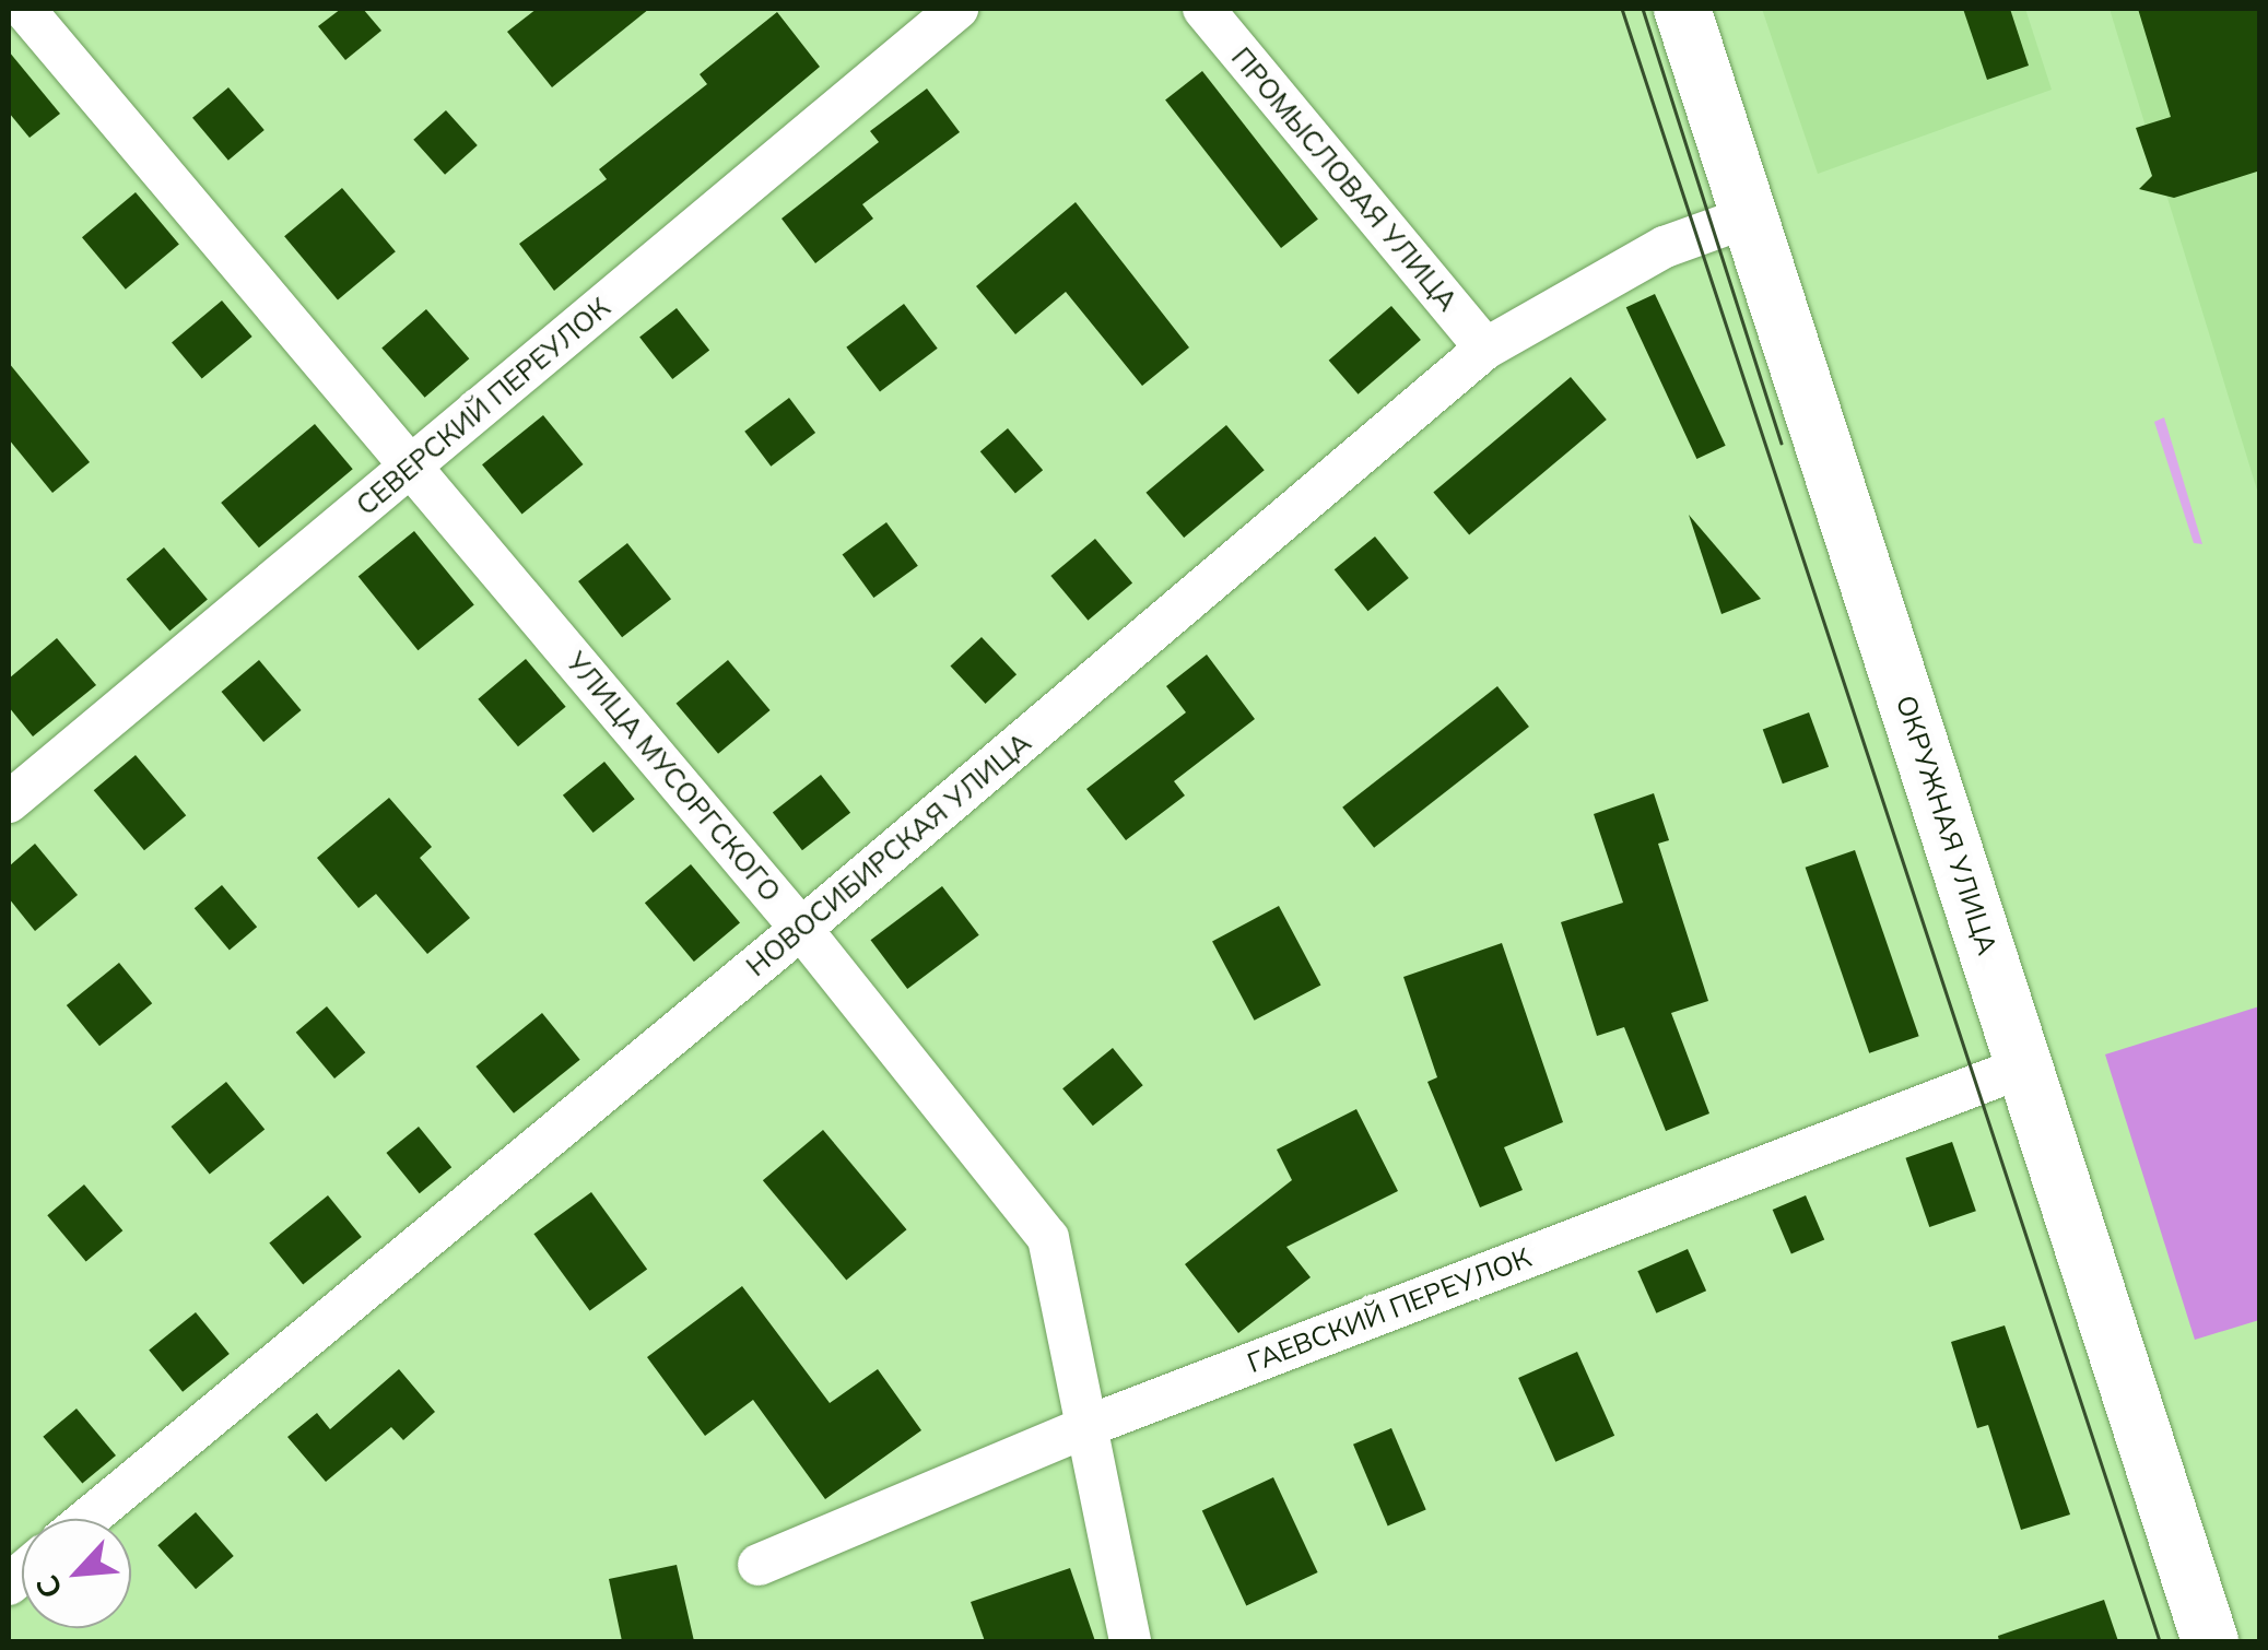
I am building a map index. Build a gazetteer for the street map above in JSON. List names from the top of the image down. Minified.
{"streets":{"main road":["ОКРУЖНАЯ УЛИЦА"],"street":["ПРОМЫСЛОВАЯ УЛИЦА","СЕВЕРСКИЙ ПЕРЕУЛОК","УЛИЦА МУСОРГСКОГО","НОВОСИБИРСКАЯ УЛИЦА","ГАЕВСКИЙ ПЕРЕУЛОК"]},"crossings":[["ПРОМЫСЛОВАЯ УЛИЦА","НОВОСИБИРСКАЯ УЛИЦА"],["СЕВЕРСКИЙ ПЕРЕУЛОК","УЛИЦА МУСОРГСКОГО"],["УЛИЦА МУСОРГСКОГО","НОВОСИБИРСКАЯ УЛИЦА"],["УЛИЦА МУСОРГСКОГО","ГАЕВСКИЙ ПЕРЕУЛОК"],["ОКРУЖНАЯ УЛИЦА","НОВОСИБИРСКАЯ УЛИЦА"],["ОКРУЖНАЯ УЛИЦА","ГАЕВСКИЙ ПЕРЕУЛОК"]],"north":"bottom left"}
